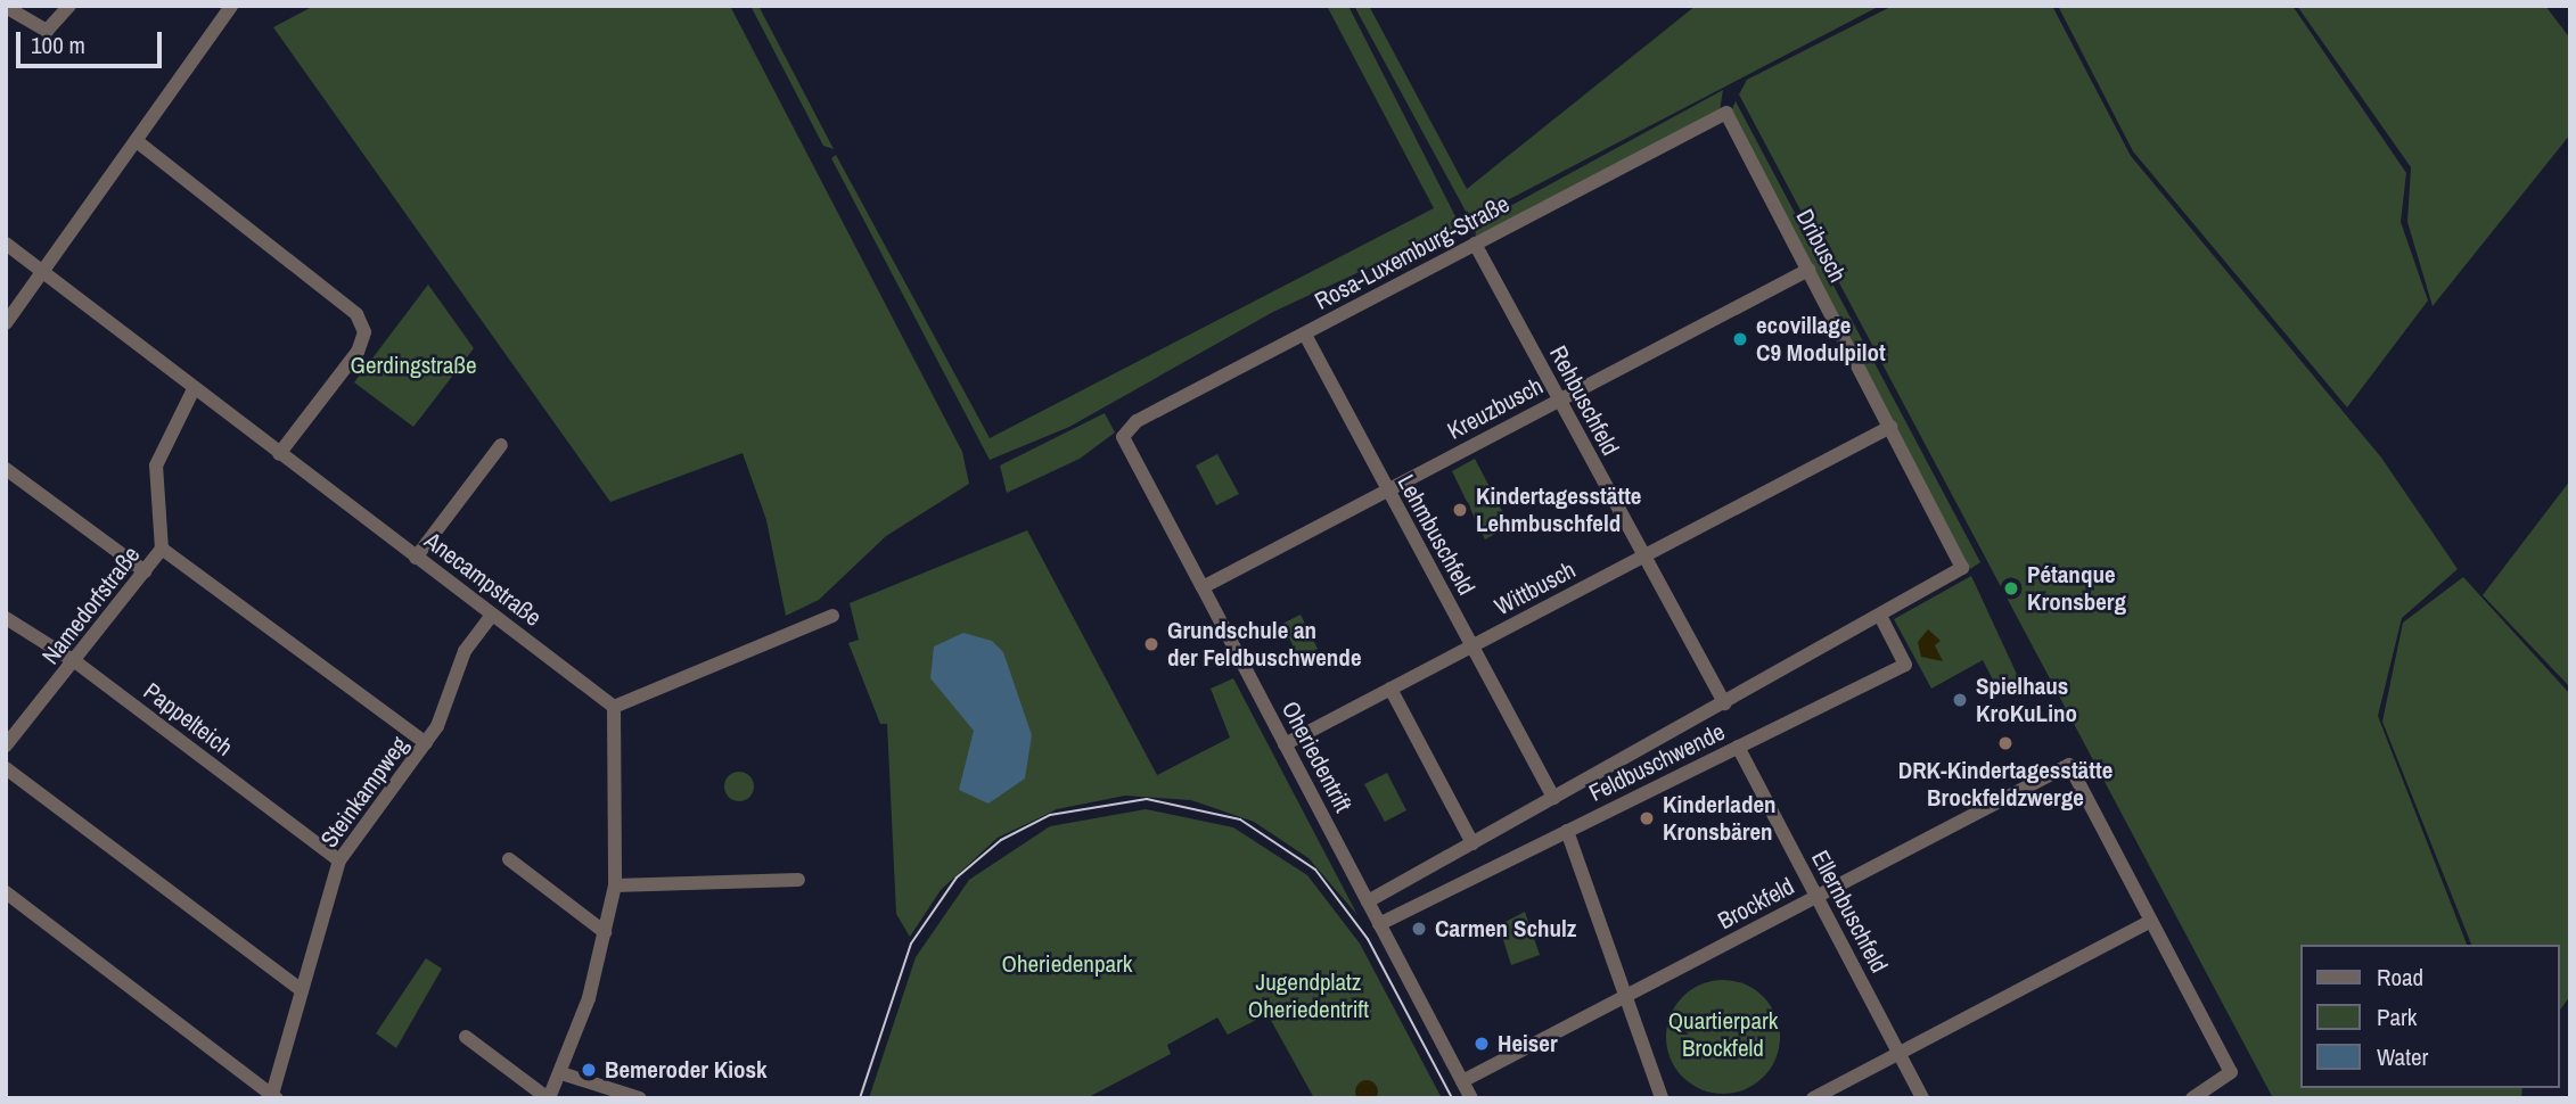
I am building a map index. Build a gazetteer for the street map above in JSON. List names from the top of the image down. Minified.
{"streets":{"street":["Dribusch","Rosa-Luxemburg-Straße","Rehbuschfeld","Kreuzbusch","Lehmbuschfeld","Anecampstraße","Wittbusch","Namedorfstraße","Pappelteich","Oheriedentrift","Feldbuschwende","Steinkampweg","Brockfeld","Ellernbuschfeld"]},"crossings":[["Dribusch","Rosa-Luxemburg-Straße"],["Dribusch","Kreuzbusch"],["Dribusch","Wittbusch"],["Dribusch","Feldbuschwende"],["Rosa-Luxemburg-Straße","Rehbuschfeld"],["Rosa-Luxemburg-Straße","Lehmbuschfeld"],["Rosa-Luxemburg-Straße","Oheriedentrift"],["Rehbuschfeld","Kreuzbusch"],["Rehbuschfeld","Wittbusch"],["Rehbuschfeld","Feldbuschwende"],["Kreuzbusch","Lehmbuschfeld"],["Kreuzbusch","Oheriedentrift"],["Lehmbuschfeld","Wittbusch"],["Lehmbuschfeld","Feldbuschwende"],["Anecampstraße","Namedorfstraße"],["Anecampstraße","Steinkampweg"],["Wittbusch","Oheriedentrift"],["Namedorfstraße","Pappelteich"],["Pappelteich","Steinkampweg"],["Oheriedentrift","Feldbuschwende"],["Oheriedentrift","Brockfeld"],["Feldbuschwende","Ellernbuschfeld"],["Brockfeld","Ellernbuschfeld"]],"parks":["Gerdingstraße","Oheriedenpark","Jugendplatz Oheriedentrift","Quartierpark Brockfeld"],"places":["ecovillage C9 Modulpilot","Kindertagesstätte Lehmbuschfeld","Pétanque Kronsberg","Grundschule an der Feldbuschwende","Spielhaus KroKuLino","DRK-Kindertagesstätte Brockfeldzwerge","Kinderladen Kronsbären","Carmen Schulz","Heiser","Bemeroder Kiosk"],"legend":["Road","Park","Water"],"scale_bar":"100 m"}
